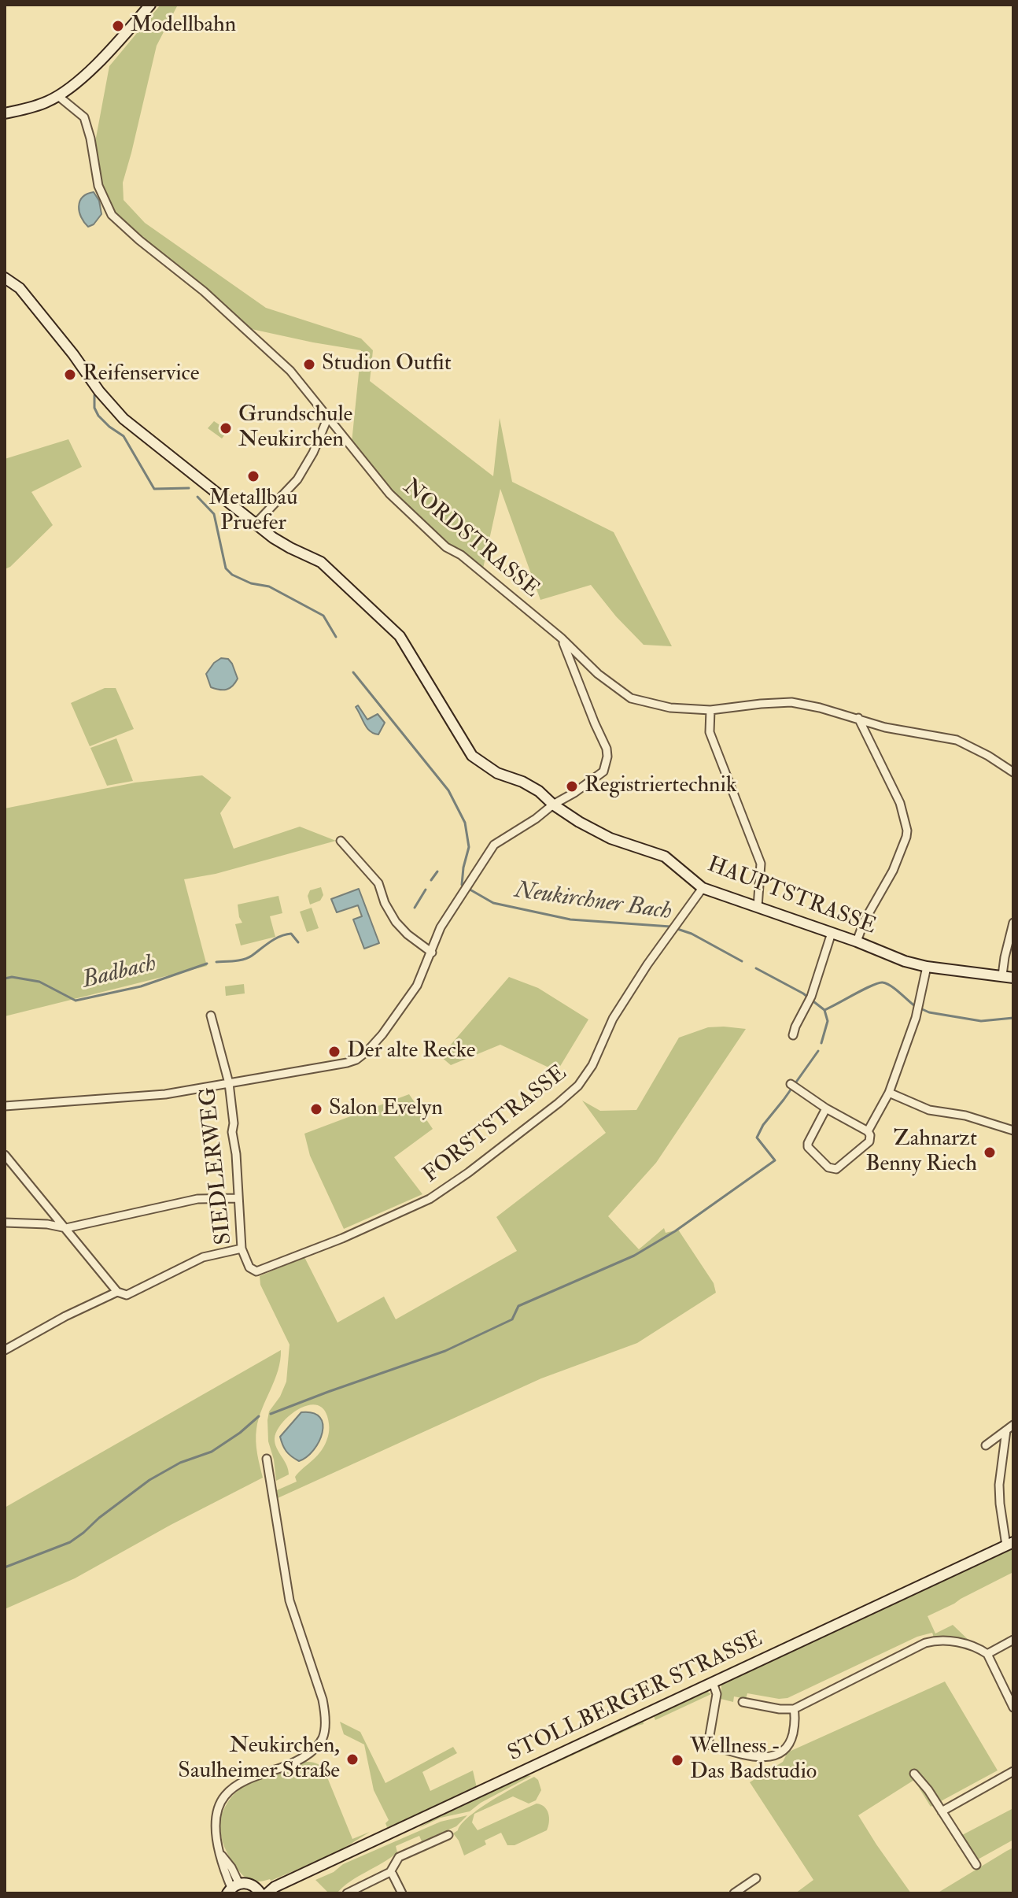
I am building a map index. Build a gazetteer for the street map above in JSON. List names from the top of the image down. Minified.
{"streets":{"street":["NORDSTRASSE","HAUPTSTRASSE","FORSTSTRASSE","SIEDLERWEG","STOLLBERGER STRASSE"]},"crossings":[["HAUPTSTRASSE","FORSTSTRASSE"],["FORSTSTRASSE","SIEDLERWEG"]],"water":["Neukirchner Bach","Badbach"],"places":["Modellbahn","Studion Outfit","Reifenservice","Grundschule Neukirchen","Metallbau Pruefer","Registriertechnik","Der alte Recke","Salon Evelyn","Zahnarzt Benny Riech","Neukirchen, Saulheimer Straße","Wellness - Das Badstudio"]}
